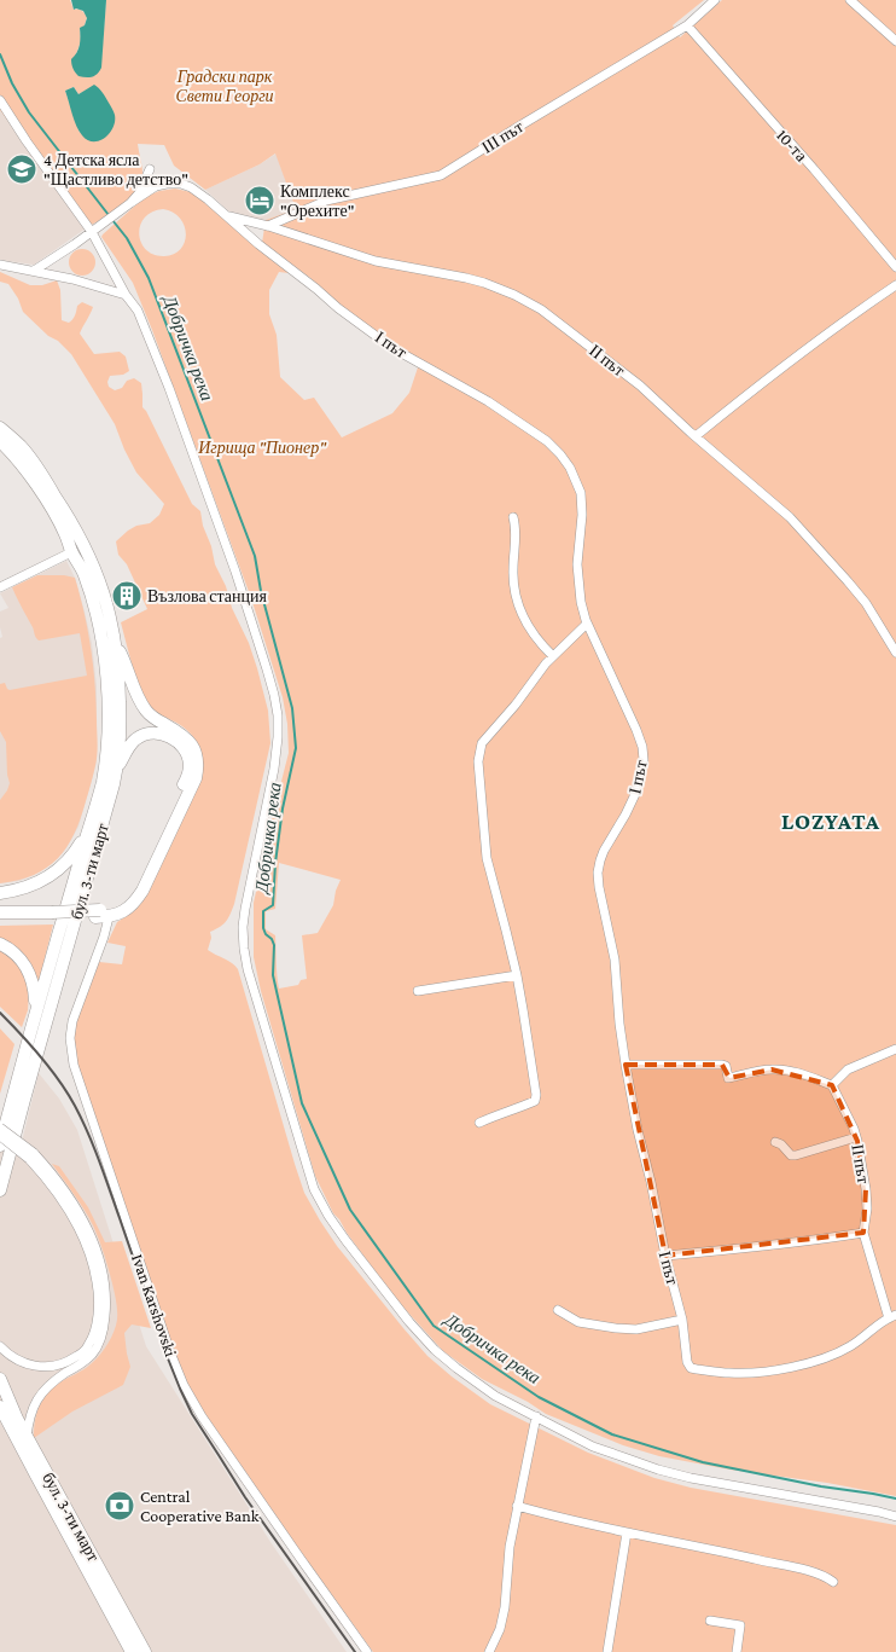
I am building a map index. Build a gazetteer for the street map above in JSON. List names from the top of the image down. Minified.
{"streets":{"main road":["бул. 3-ти март"],"street":["ІІІ път","10-та","І път","ІІ път","Ivan Karshovski"]},"crossings":[["ІІІ път","10-та"],["ІІІ път","ІІ път"],["І път","ІІ път"]],"districts":["LOZYATA"],"water":["Добричка река"],"parks":["Градски парк Свети Георги","Игрища \"Пионер\""],"places":{"school or university":["4 Детска ясла \"Щастливо детство\""],"hotel":["Комплекс \"Орехите\""],"building":["Възлова станция"],"bank":["Central Cooperative Bank"]}}
